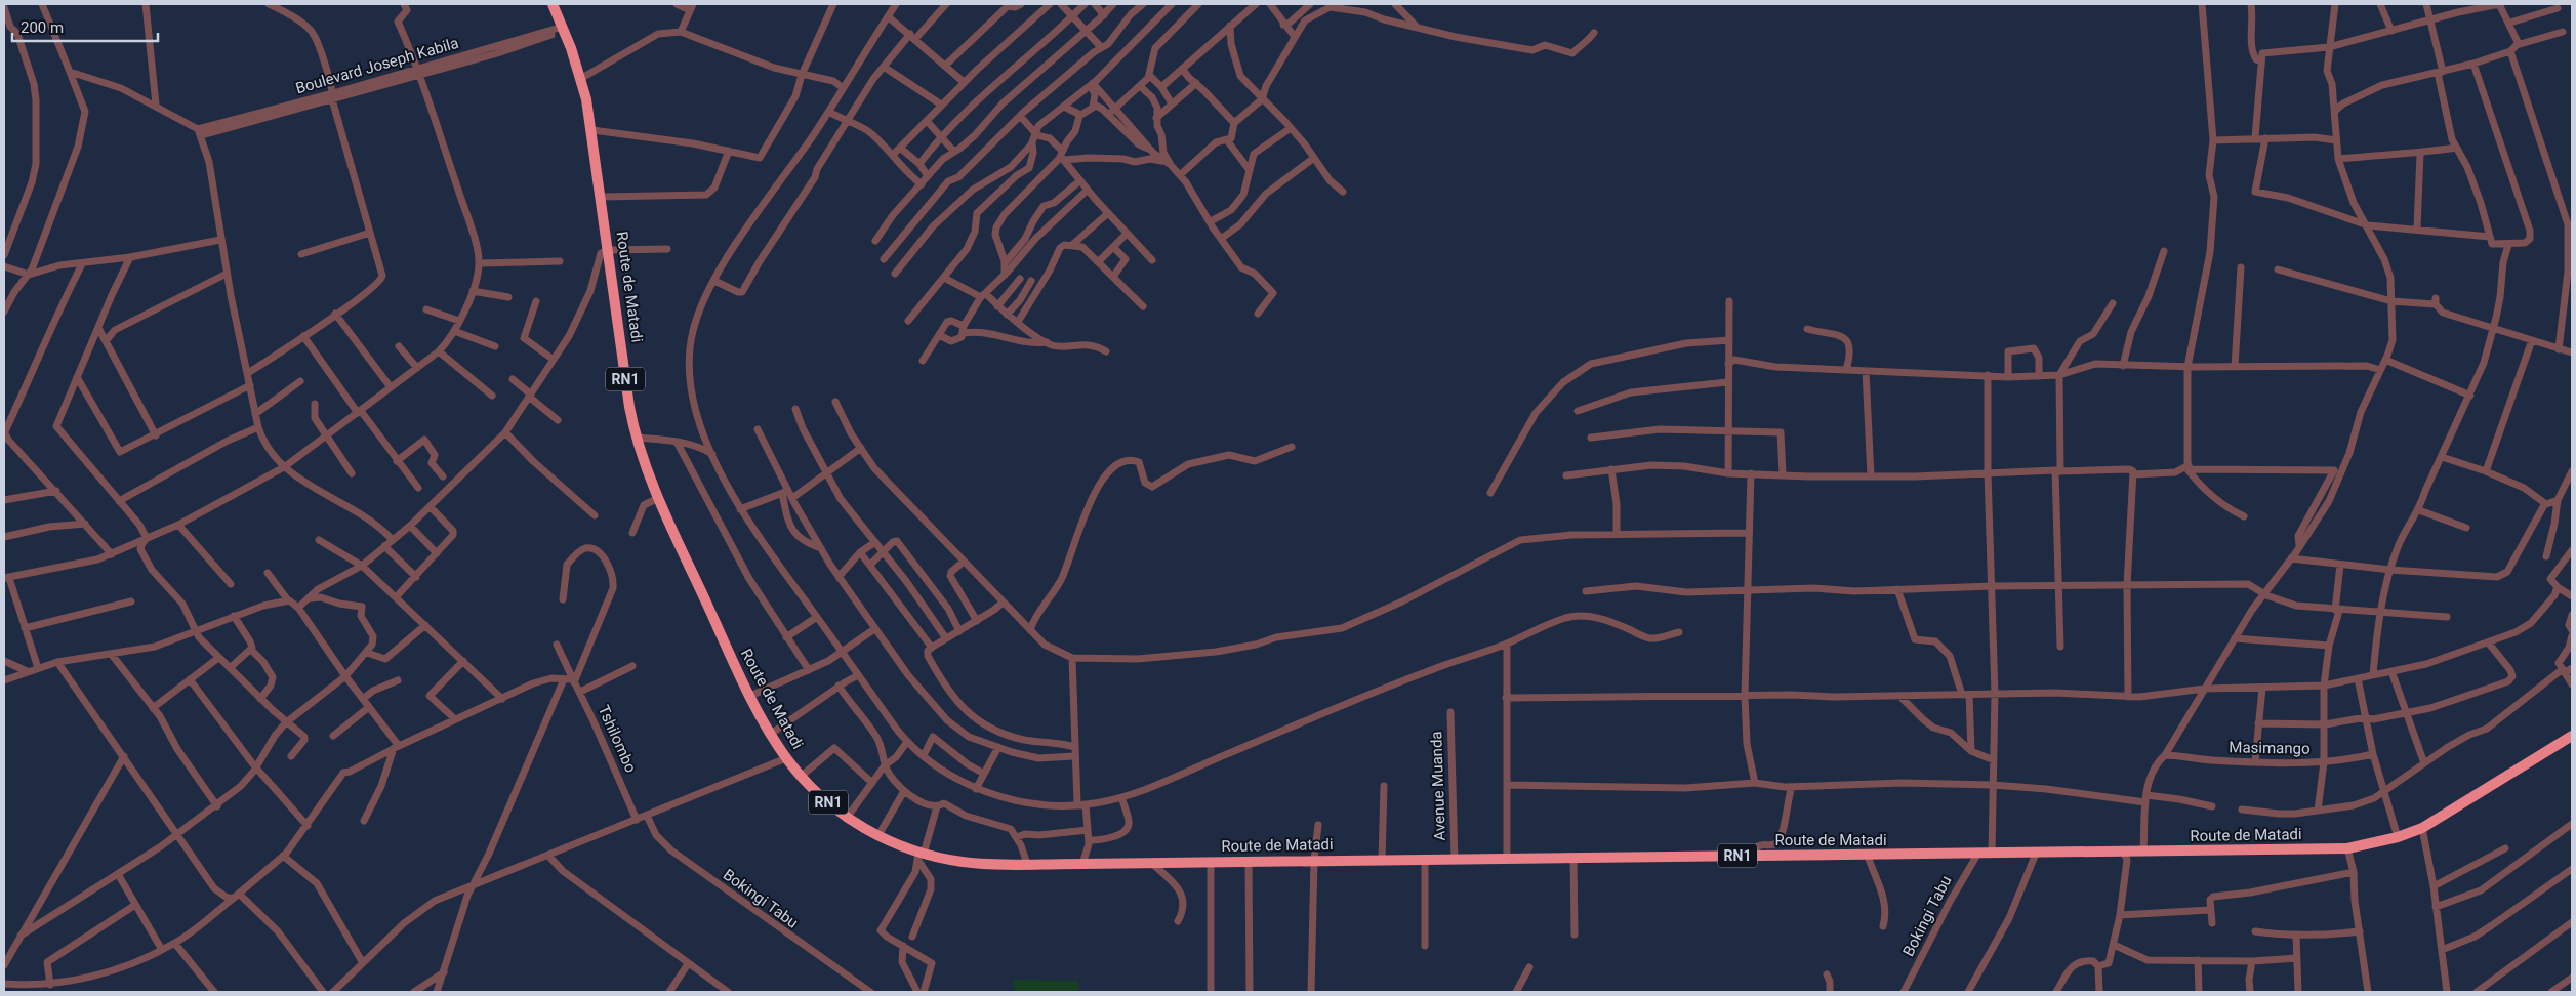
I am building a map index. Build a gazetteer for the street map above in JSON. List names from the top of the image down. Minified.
{"streets":{"highway":["Route de Matadi","RN1"],"street":["Boulevard Joseph Kabila","Tshilombo","Masimango","Avenue Muanda","Bokingi Tabu"]},"crossings":[["Boulevard Joseph Kabila","Route de Matadi"],["Route de Matadi","Avenue Muanda"],["Route de Matadi","Bokingi Tabu"]],"scale_bar":"200 m"}
